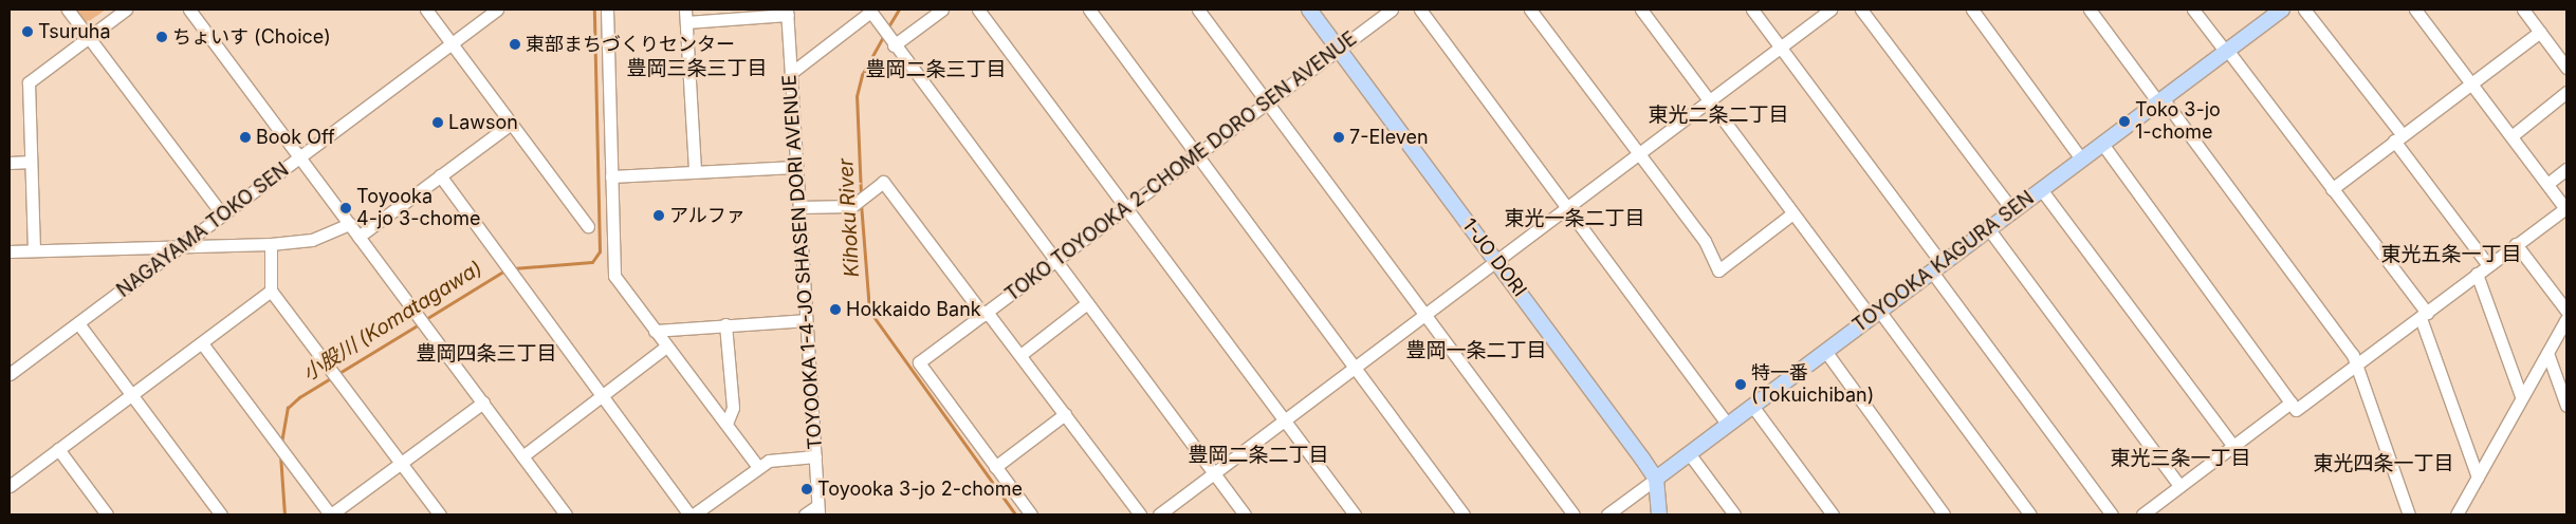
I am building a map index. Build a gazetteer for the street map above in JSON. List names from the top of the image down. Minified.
{"streets":{"main road":["1-JO DORI","TOYOOKA KAGURA SEN"],"street":["TOKO TOYOOKA 2-CHOME DORO SEN AVENUE","NAGAYAMA TOKO SEN","TOYOOKA 1-4-JO SHASEN DORI AVENUE"]},"crossings":[["TOKO TOYOOKA 2-CHOME DORO SEN AVENUE","1-JO DORI"],["1-JO DORI","TOYOOKA KAGURA SEN"]],"districts":["豊岡三条三丁目","豊岡二条三丁目","東光二条二丁目","東光一条二丁目","東光五条一丁目","豊岡一条二丁目","豊岡四条三丁目","豊岡二条二丁目","東光三条一丁目","東光四条一丁目"],"water":["Kihoku River","小股川 (Komatagawa)"],"places":["Tsuruha","ちょいす (Choice)","東部まちづくりセンター","Toko 3-jo 1-chome","Lawson","Book Off","7-Eleven","Toyooka 4-jo 3-chome","アルファ","Hokkaido Bank","特一番 (Tokuichiban)","Toyooka 3-jo 2-chome"]}
